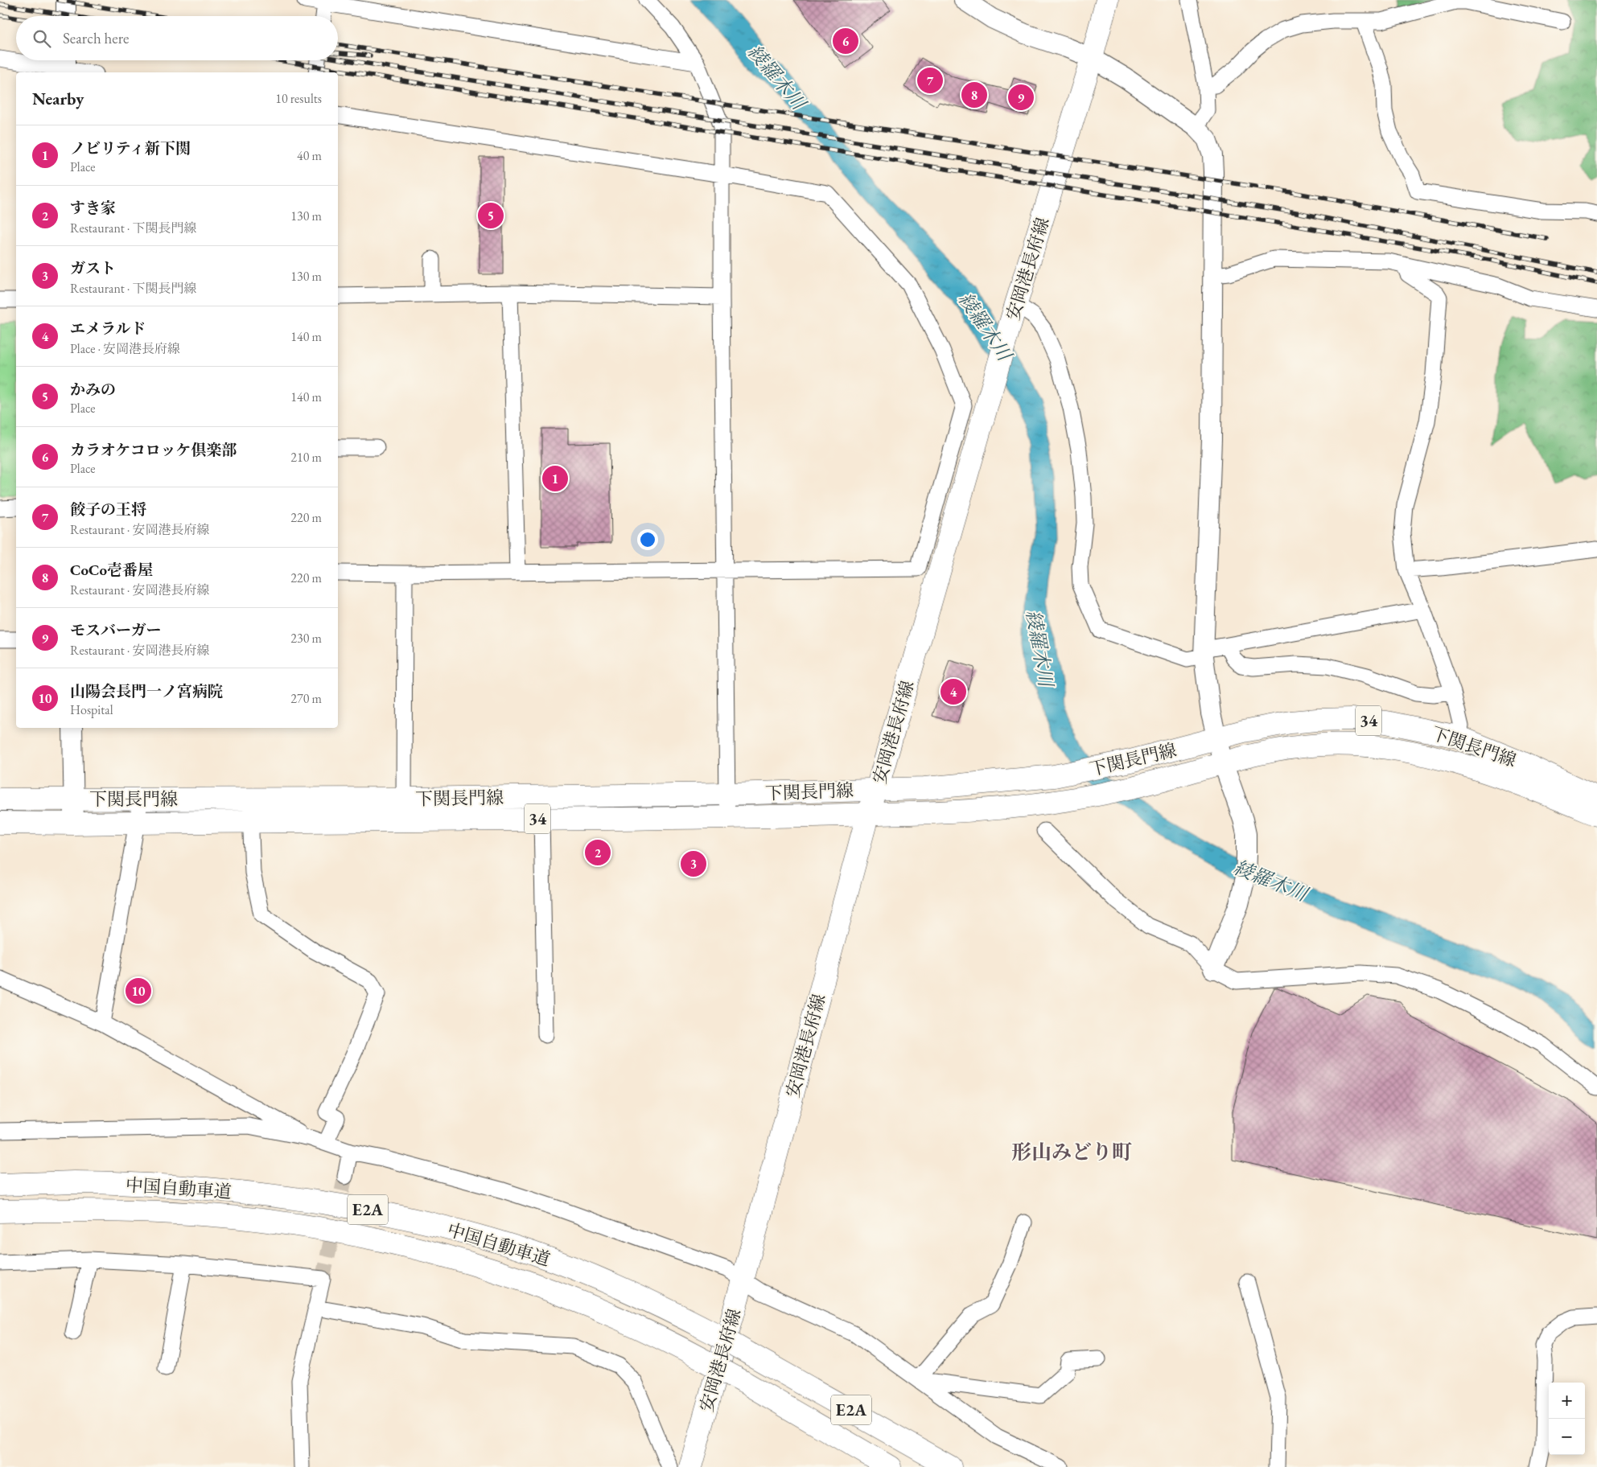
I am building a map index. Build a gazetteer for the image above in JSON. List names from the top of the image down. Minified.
{"streets":{"main road":["安岡港長府線","34","下関長門線","中国自動車道","E2A"]},"crossings":[["安岡港長府線","下関長門線"]],"districts":["形山みどり町"],"water":["綾羅木川"],"page":{"search":"Search here","pins":["6","7","8","9","5","1","4","2","3","10"],"heading":["Nearby","10 results"],"list":[{"mark":"1","name":"ノビリティ新下関","note":"Place","value":"40 m"},{"mark":"2","name":"すき家","note":"Restaurant · 下関長門線","value":"130 m"},{"mark":"3","name":"ガスト","note":"Restaurant · 下関長門線","value":"130 m"},{"mark":"4","name":"エメラルド","note":"Place · 安岡港長府線","value":"140 m"},{"mark":"5","name":"かみの","note":"Place","value":"140 m"},{"mark":"6","name":"カラオケコロッケ倶楽部","note":"Place","value":"210 m"},{"mark":"7","name":"餃子の王将","note":"Restaurant · 安岡港長府線","value":"220 m"},{"mark":"8","name":"CoCo壱番屋","note":"Restaurant · 安岡港長府線","value":"220 m"},{"mark":"9","name":"モスバーガー","note":"Restaurant · 安岡港長府線","value":"230 m"},{"mark":"10","name":"山陽会長門一ノ宮病院","note":"Hospital","value":"270 m"}],"map_buttons":["+","−"]}}
